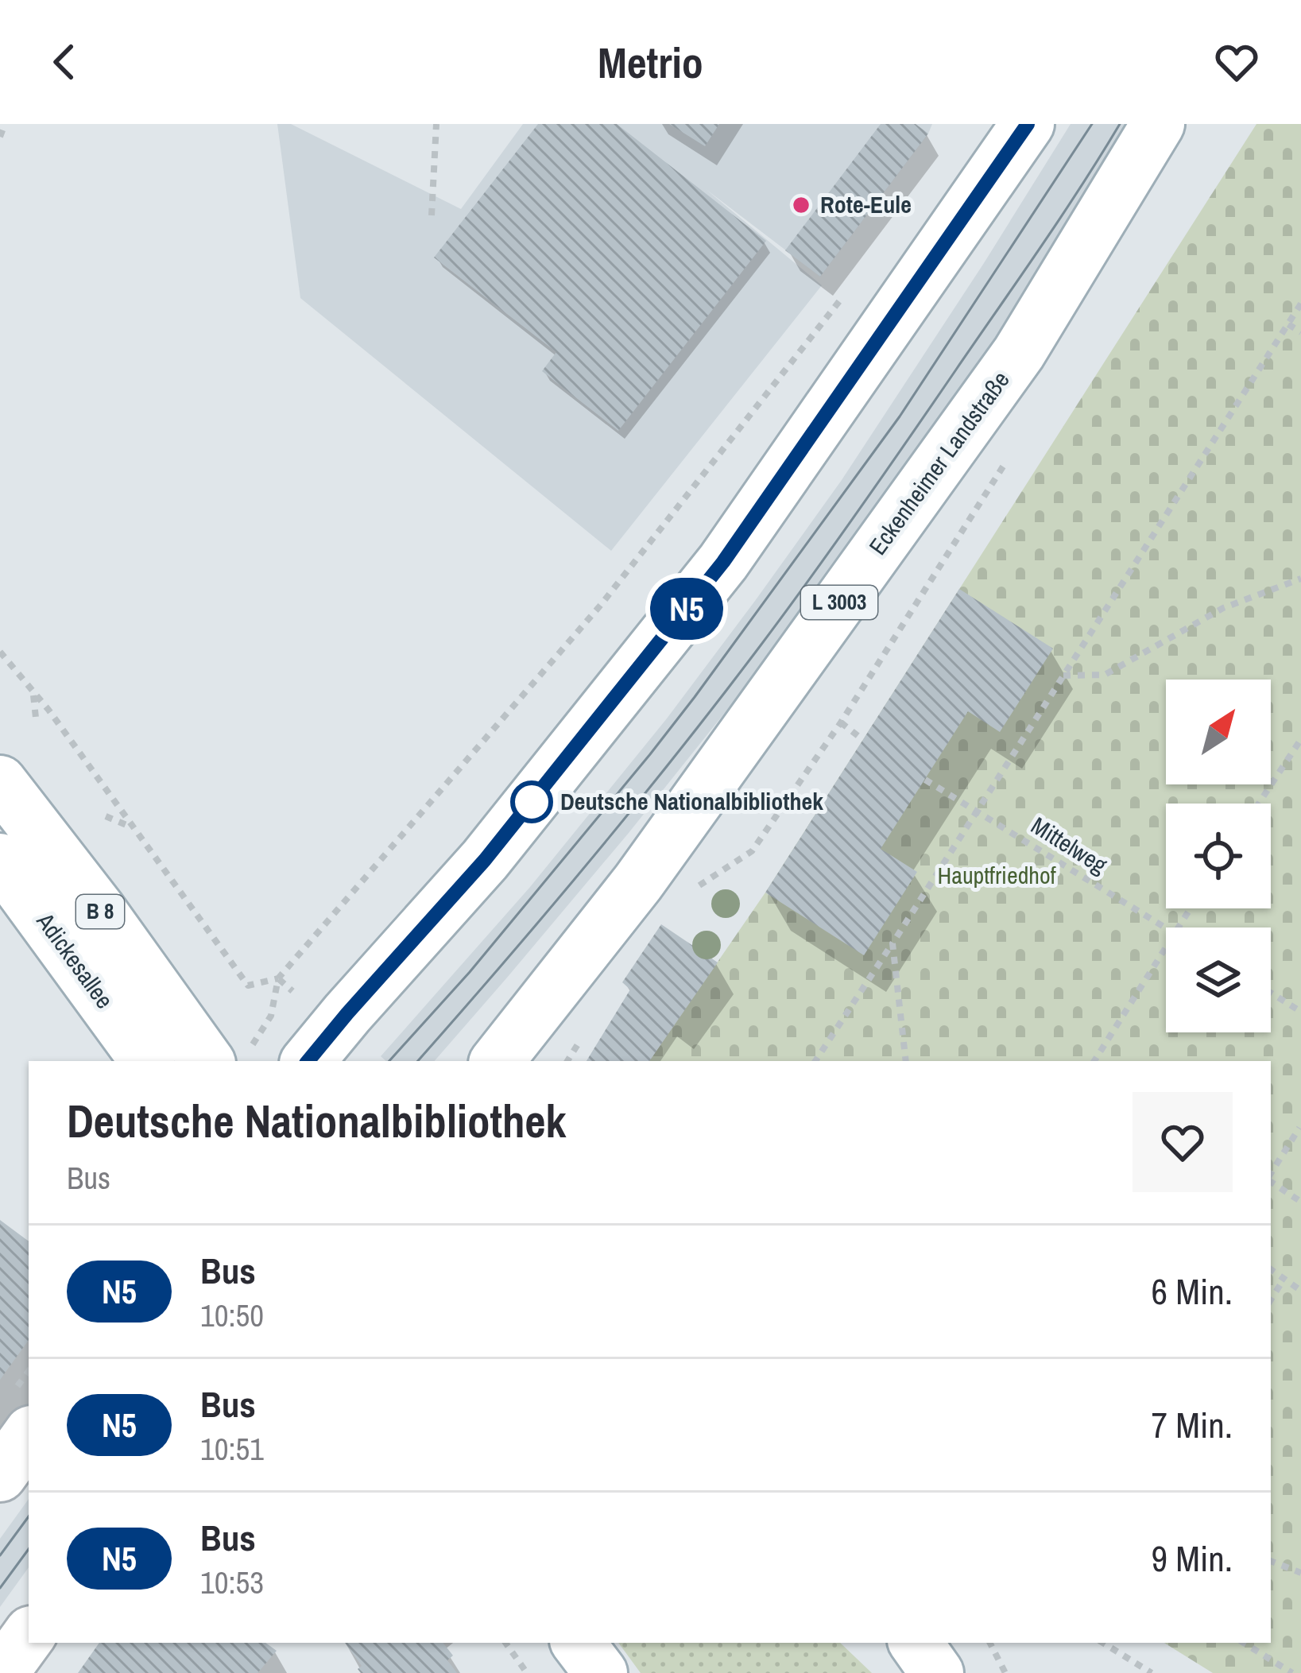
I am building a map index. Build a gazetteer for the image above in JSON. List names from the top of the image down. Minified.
{"streets":{"main road":["Eckenheimer Landstraße","L 3003","B 8","Adickesallee"],"path":["Mittelweg"]},"parks":["Hauptfriedhof"],"places":["Rote-Eule","Deutsche Nationalbibliothek"],"lines":["bus line N5"],"north":"top right","page":{"header":"Metrio","on_map":"N5","heading":["Deutsche Nationalbibliothek","Bus"],"list":[{"mark":"N5","name":"Bus","note":"10:50","value":"6 Min."},{"mark":"N5","name":"Bus","note":"10:51","value":"7 Min."},{"mark":"N5","name":"Bus","note":"10:53","value":"9 Min."}]}}
